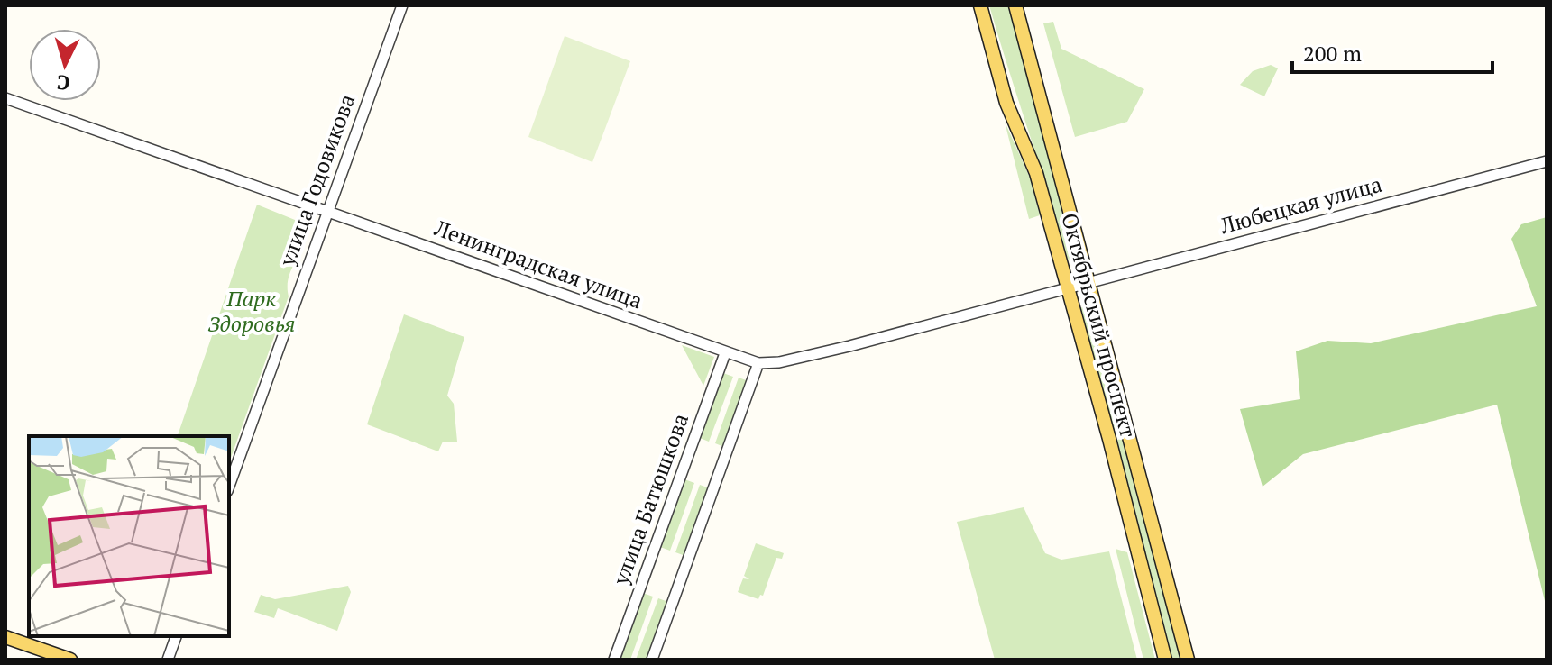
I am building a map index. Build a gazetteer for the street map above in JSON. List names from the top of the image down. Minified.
{"streets":{"main road":["Октябрьский проспект"],"street":["улица Годовикова","Любецкая улица","Ленинградская улица","улица Батюшкова"]},"crossings":[["улица Годовикова","Ленинградская улица"],["Любецкая улица","Ленинградская улица"],["Любецкая улица","Октябрьский проспект"],["Ленинградская улица","Октябрьский проспект"],["Ленинградская улица","улица Батюшкова"]],"parks":["Парк Здоровья"],"scale_bar":"200 m","north":"bottom"}
